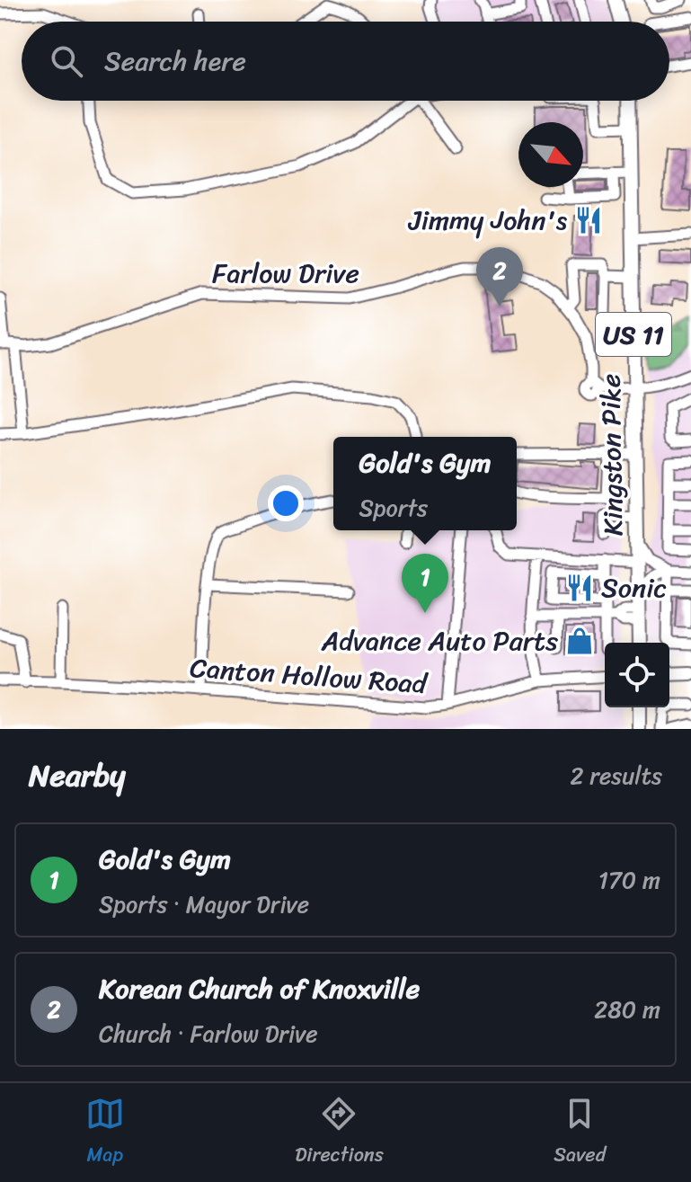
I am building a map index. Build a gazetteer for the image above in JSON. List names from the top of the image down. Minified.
{"streets":{"main road":["US 11","Kingston Pike"],"street":["Farlow Drive","Canton Hollow Road"]},"crossings":[["Farlow Drive","Kingston Pike"]],"places":{"restaurant":["Jimmy John's","Sonic"],"shop":["Advance Auto Parts"]},"north":"bottom right","page":{"search":"Search here","pins":["2","1"],"popup":["Gold's Gym","Sports"],"heading":["Nearby","2 results"],"list":[{"mark":"1","name":"Gold's Gym","note":"Sports · Mayor Drive","value":"170 m"},{"mark":"2","name":"Korean Church of Knoxville","note":"Church · Farlow Drive","value":"280 m"}],"nav":["Map","Directions","Saved"]}}
